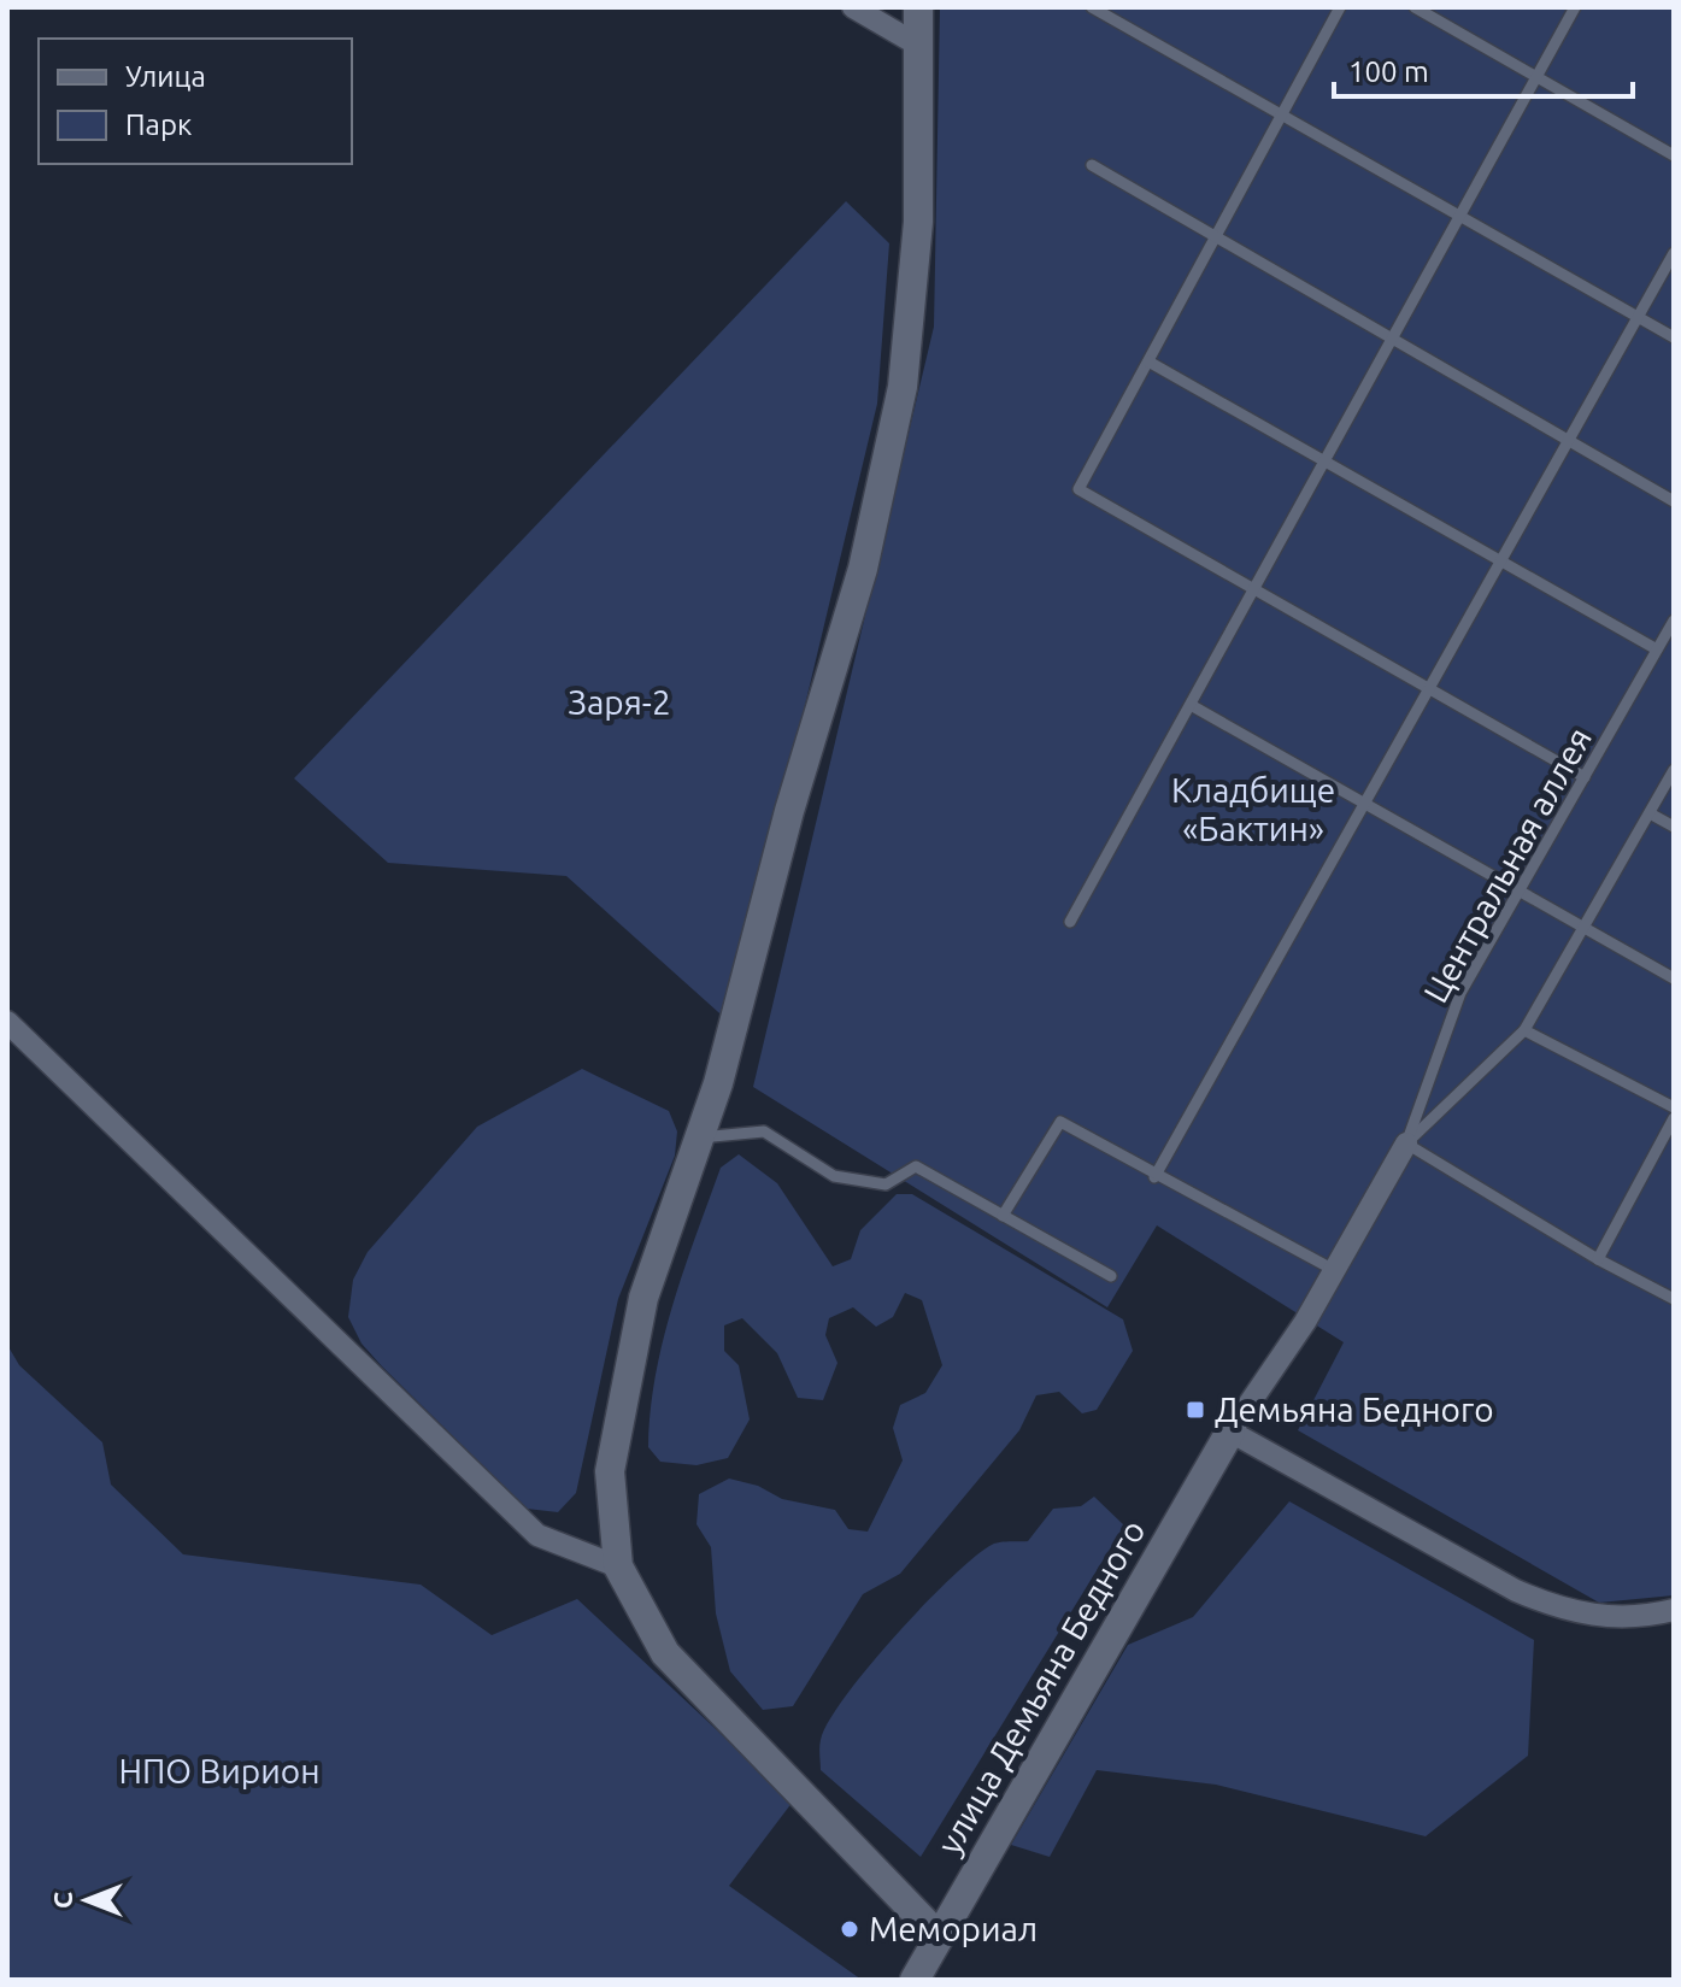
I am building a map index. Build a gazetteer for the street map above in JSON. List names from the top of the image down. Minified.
{"streets":{"street":["улица Демьяна Бедного"],"lane":["Центральная аллея"]},"parks":["Заря-2","Кладбище «Бактин»","НПО Вирион"],"places":{"transit":["Демьяна Бедного"],"other":["Мемориал"]},"legend":["Улица","Парк"],"scale_bar":"100 m","north":"left"}
